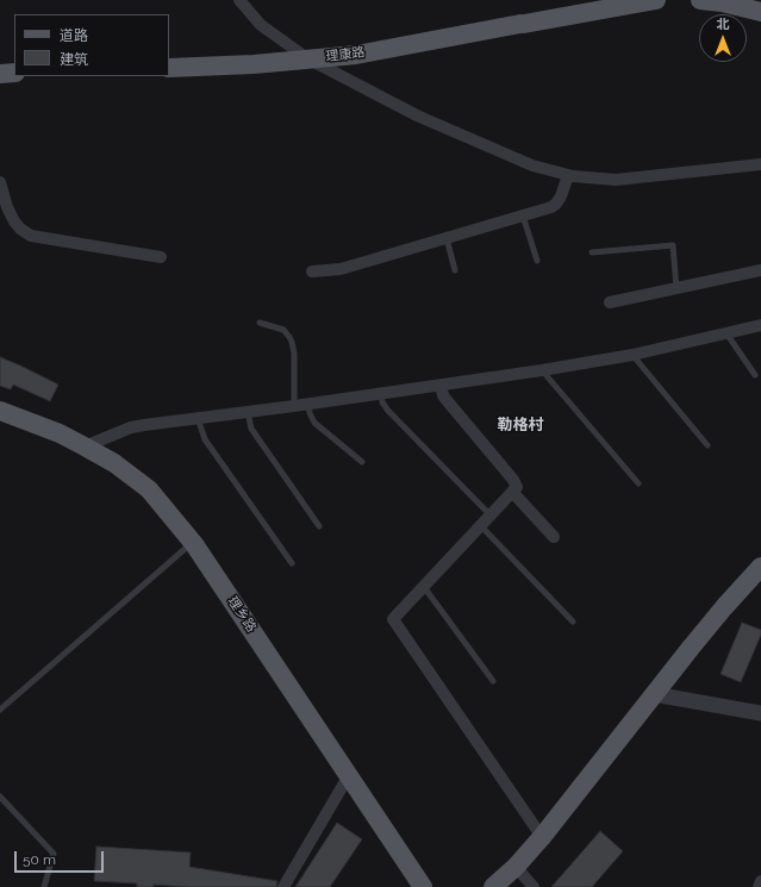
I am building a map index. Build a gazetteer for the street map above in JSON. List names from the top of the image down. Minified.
{"streets":{"main road":["理康路","理乡路"]},"districts":["勒格村"],"legend":["道路","建筑"],"scale_bar":"50 m","north":"top"}
